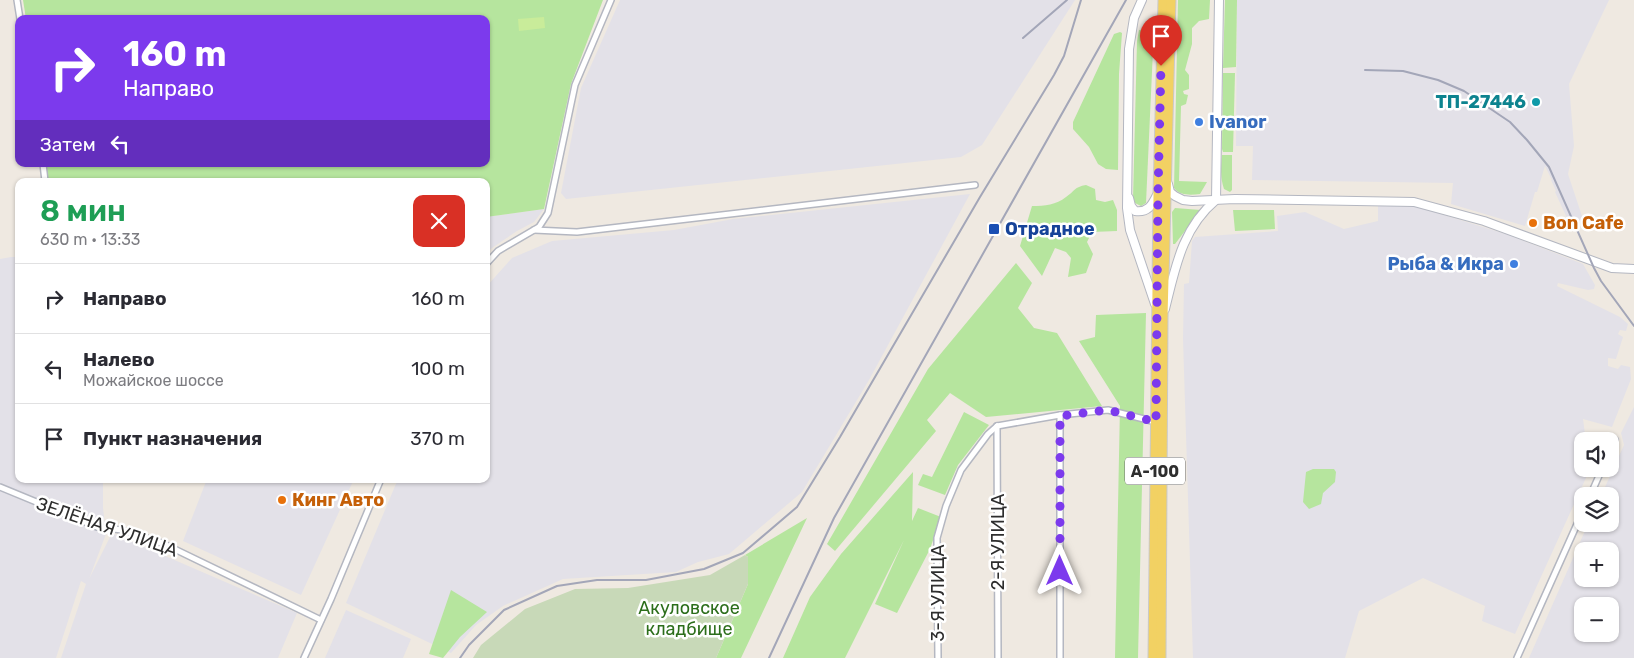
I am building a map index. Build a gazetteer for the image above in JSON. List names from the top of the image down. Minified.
{"streets":{"main road":["А-100"],"street":["ЗЕЛЁНАЯ УЛИЦА","2-Я УЛИЦА","3-Я УЛИЦА"]},"crossings":[["2-Я УЛИЦА","3-Я УЛИЦА"]],"parks":["Акуловское кладбище"],"places":{"other":["ТП-27446","Ivanor","Bon Cafe","Рыба & Икра","Кинг Авто"],"transit":["Отрадное"]},"page":{"turn":["160 m","Направо"],"then":"Затем","heading":["8 мин","630 m · 13:33"],"list":[{"name":"Направо","value":"160 m"},{"name":"Налево","note":"Можайское шоссе","value":"100 m"},{"name":"Пункт назначения","value":"370 m"}],"map_buttons":["+","−"]}}
